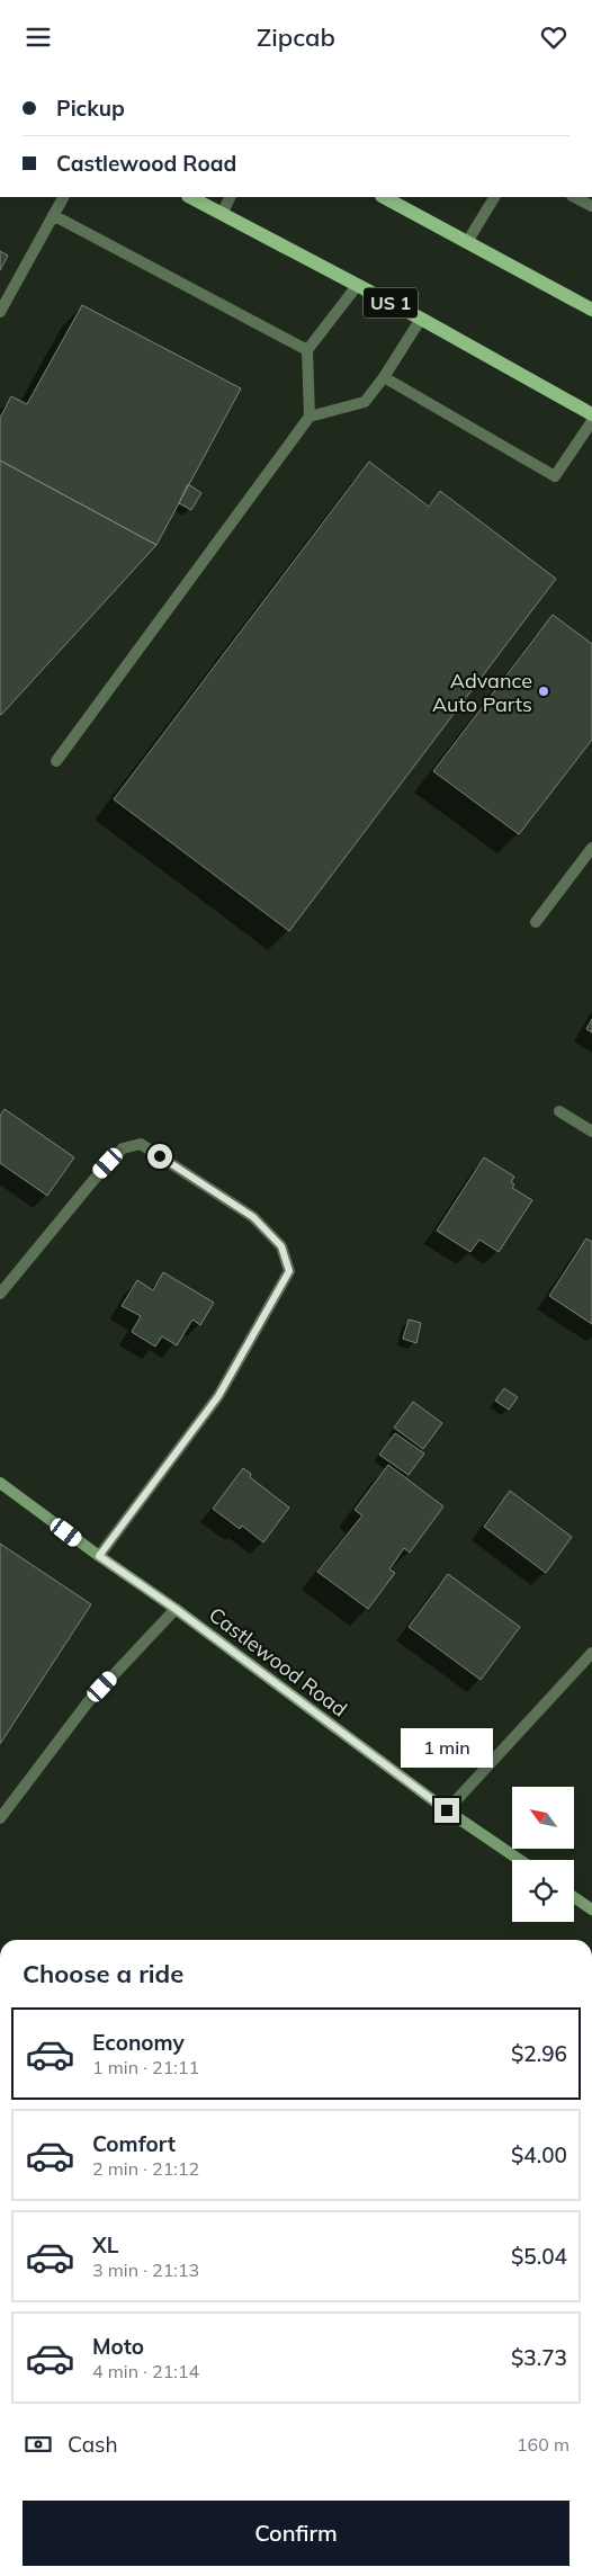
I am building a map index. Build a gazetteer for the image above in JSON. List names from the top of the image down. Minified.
{"streets":{"main road":["US 1"],"street":["Castlewood Road"]},"places":["Advance Auto Parts"],"north":"top left","page":{"header":"Zipcab","banner":["Pickup","Castlewood Road"],"bubble":"1 min","heading":"Choose a ride","list":[{"name":"Economy","note":"1 min · 21:11","value":"$2.96"},{"name":"Comfort","note":"2 min · 21:12","value":"$4.00"},{"name":"XL","note":"3 min · 21:13","value":"$5.04"},{"name":"Moto","note":"4 min · 21:14","value":"$3.73"}],"pay":["Cash","160 m"],"buttons":"Confirm"}}
